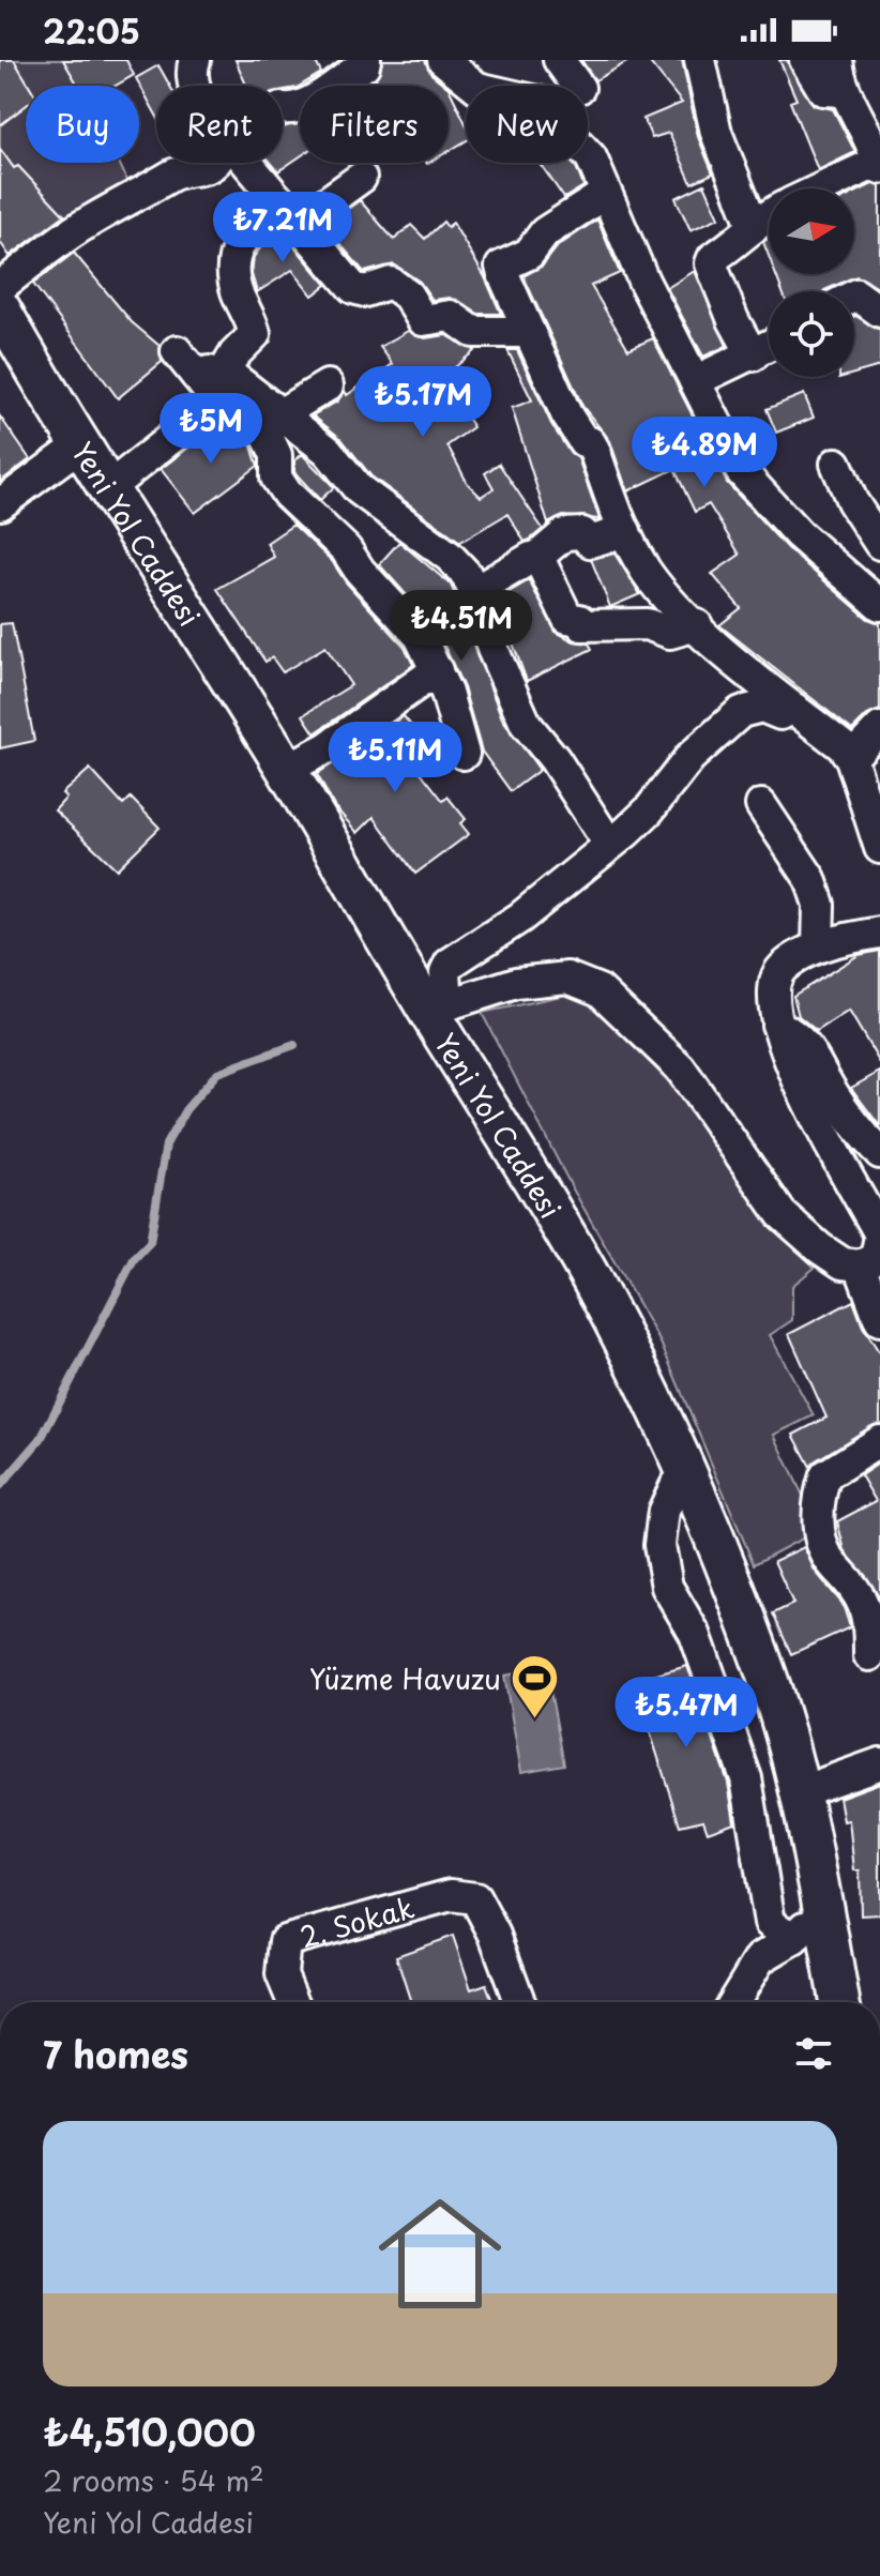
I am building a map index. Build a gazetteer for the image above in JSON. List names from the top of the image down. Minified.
{"streets":{"main road":["Yeni Yol Caddesi"],"street":["2. Sokak"]},"places":{"sports":["Yüzme Havuzu"]},"north":"right","page":{"status":"22:05","chip":["Buy","Rent","Filters","New"],"price":["₺7.21M","₺5.17M","₺5M","₺4.89M","₺4.51M","₺5.11M","₺5.47M"],"heading":"7 homes","list":[{"name":"₺4,510,000","note":"2 rooms · 54 m² · Yeni Yol Caddesi"}]}}
